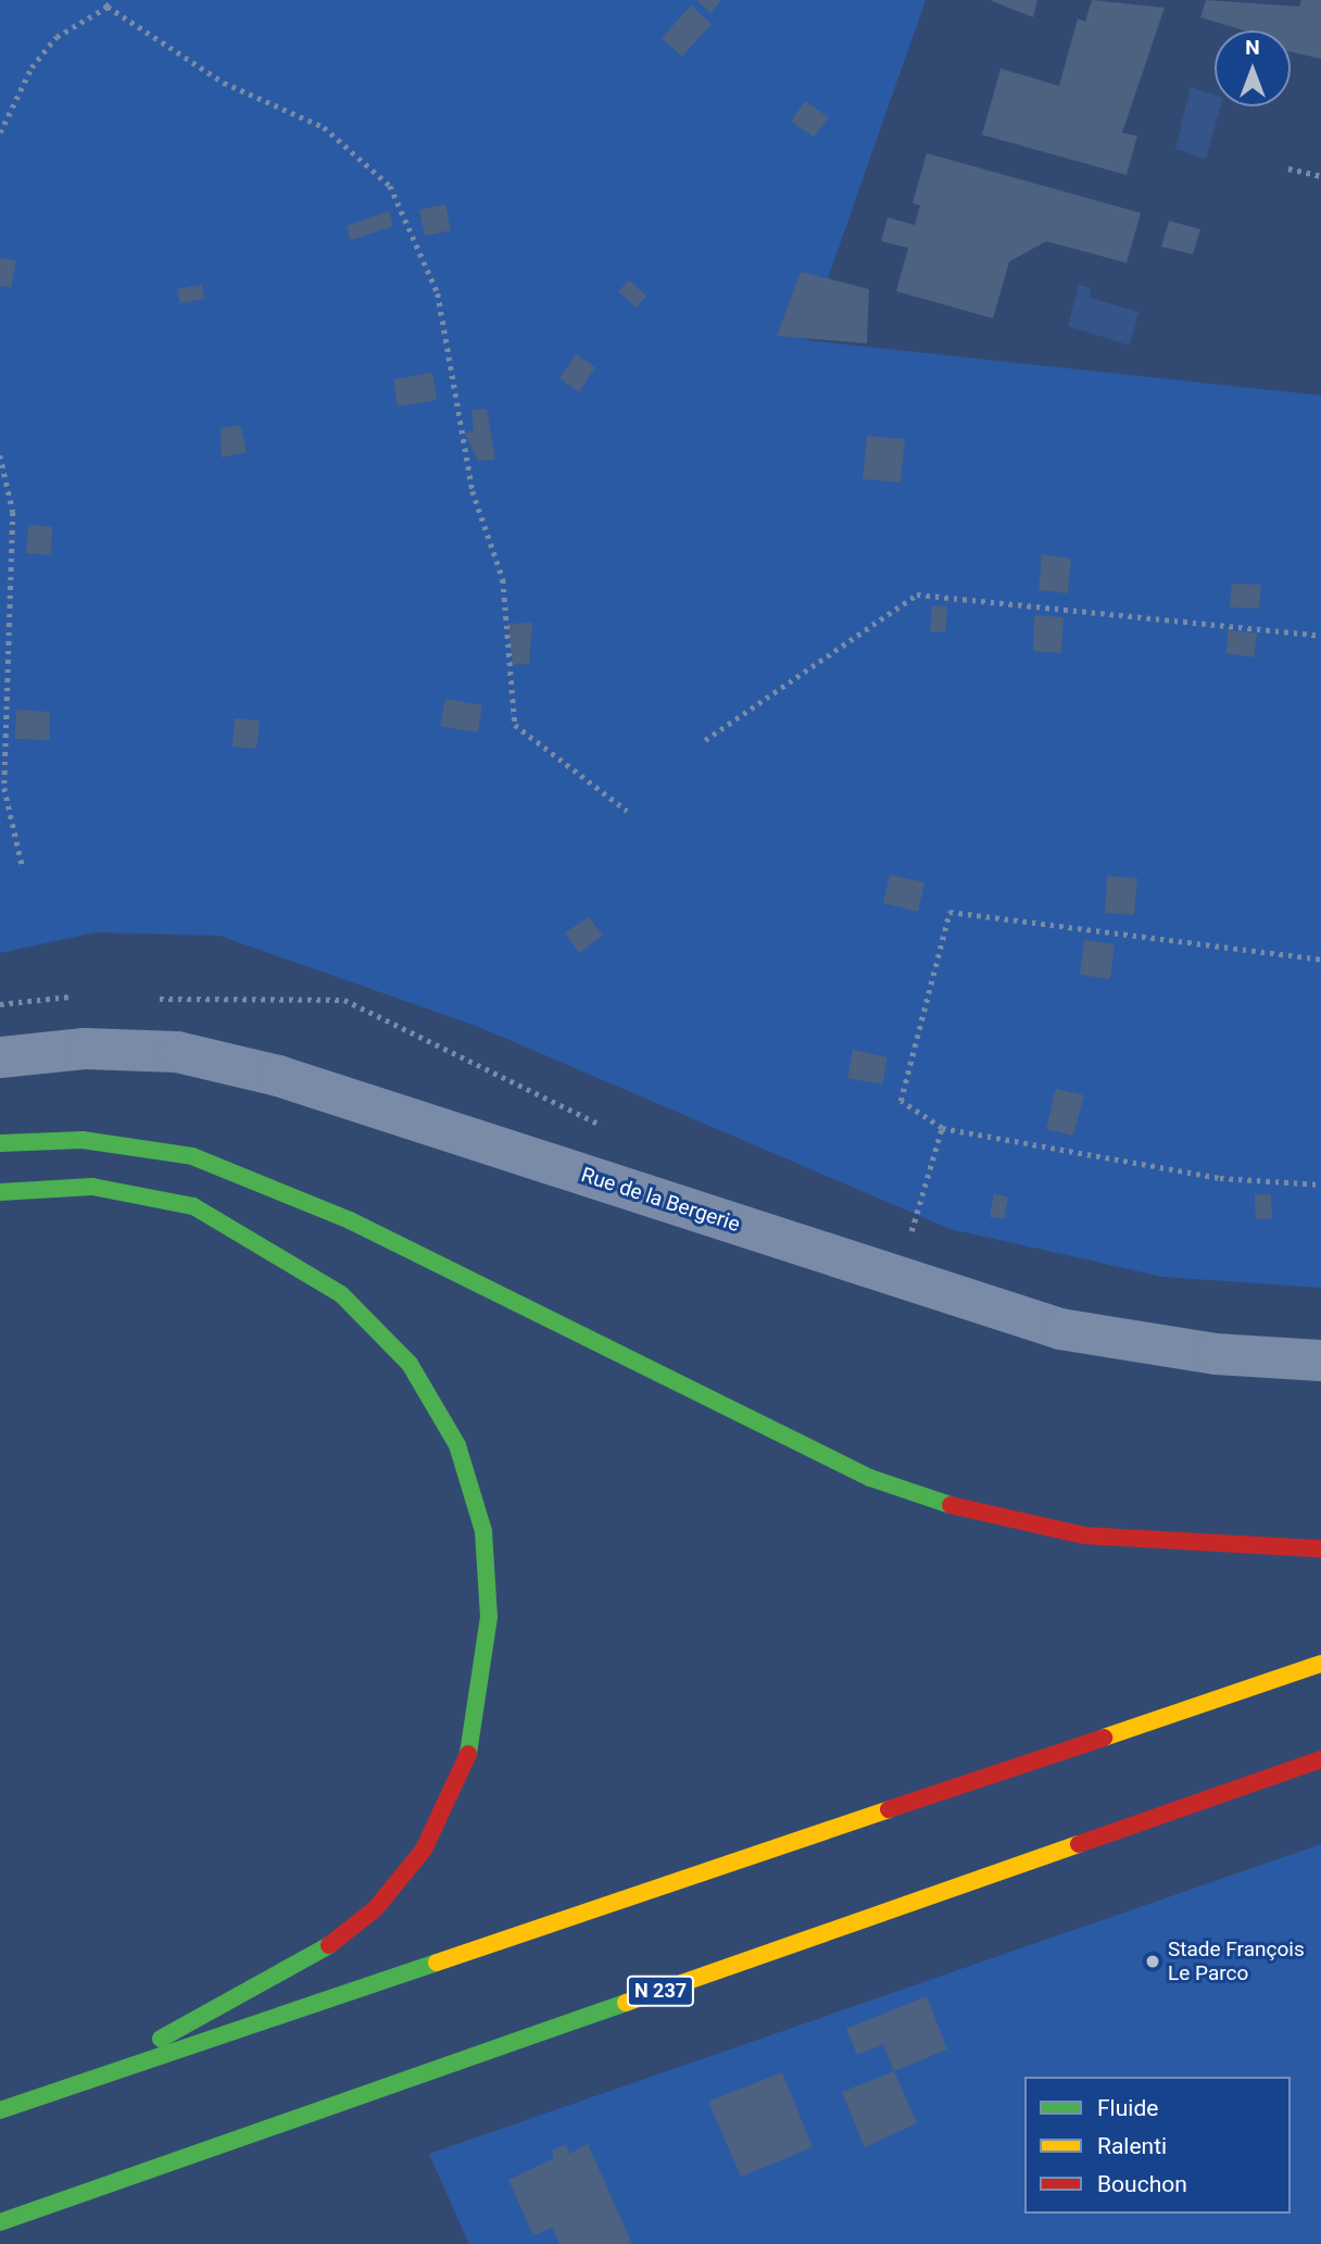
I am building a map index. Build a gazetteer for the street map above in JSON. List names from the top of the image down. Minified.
{"streets":{"highway":["N 237"],"street":["Rue de la Bergerie"]},"places":["Stade François Le Parco"],"legend":["Fluide","Ralenti","Bouchon"],"north":"top"}
